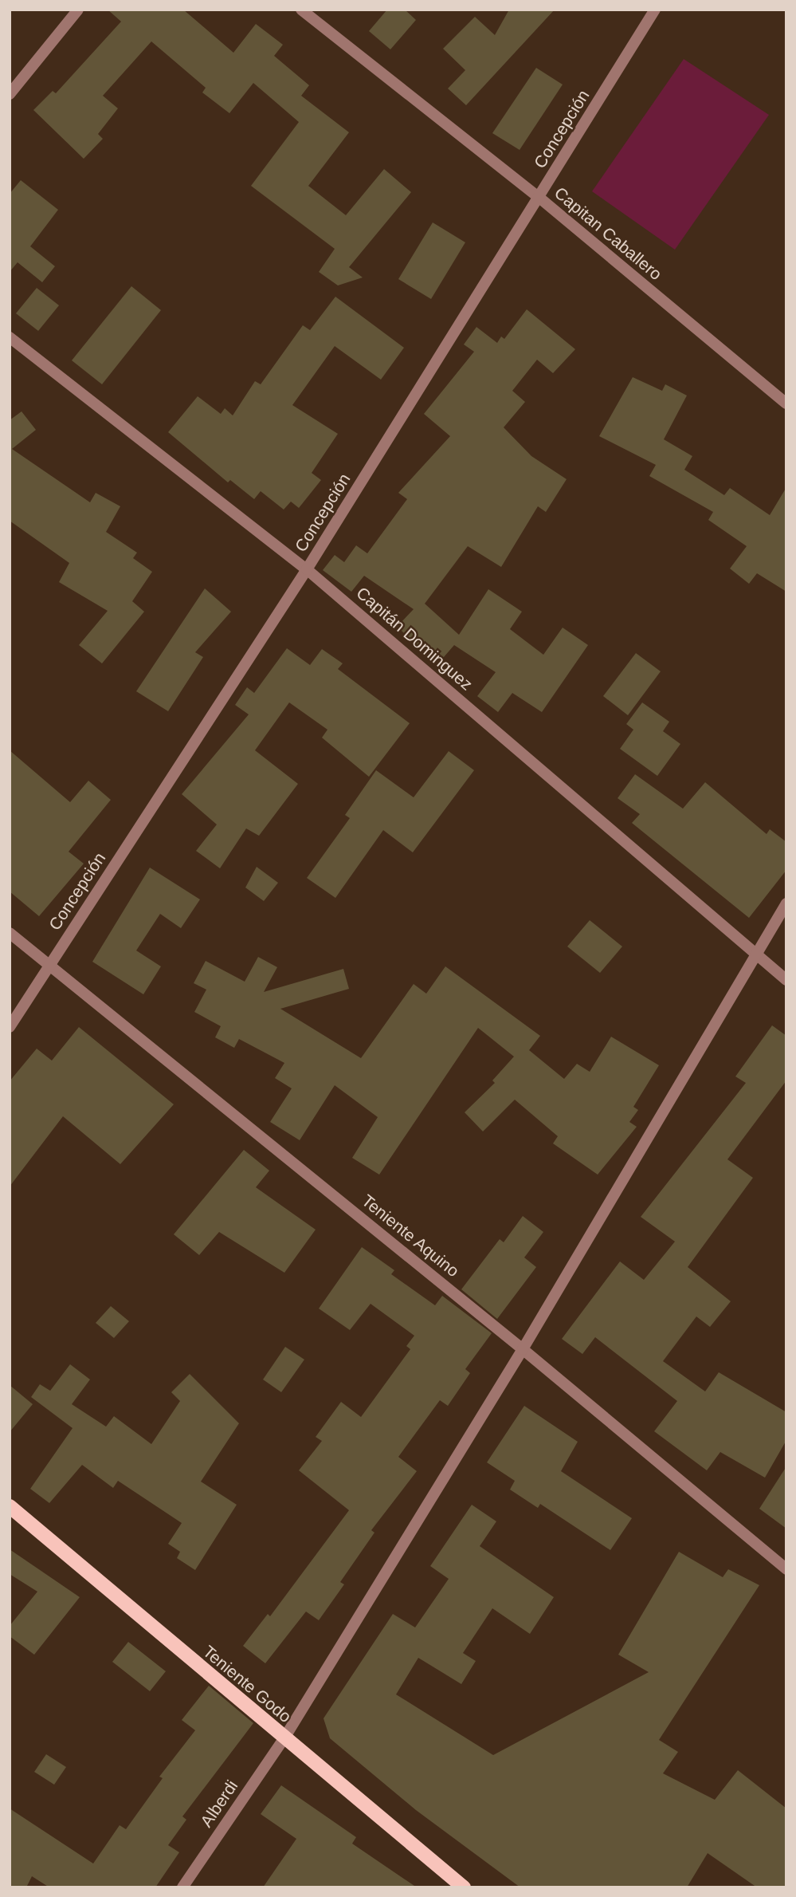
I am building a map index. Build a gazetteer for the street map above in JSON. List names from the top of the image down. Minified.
{"streets":{"main road":["Teniente Godo"],"street":["Concepción","Capitan Caballero","Capitán Dominguez","Teniente Aquino","Alberdi"]},"crossings":[["Concepción","Capitan Caballero"],["Concepción","Capitán Dominguez"],["Concepción","Teniente Aquino"],["Capitán Dominguez","Alberdi"],["Teniente Aquino","Alberdi"],["Teniente Godo","Alberdi"]]}
